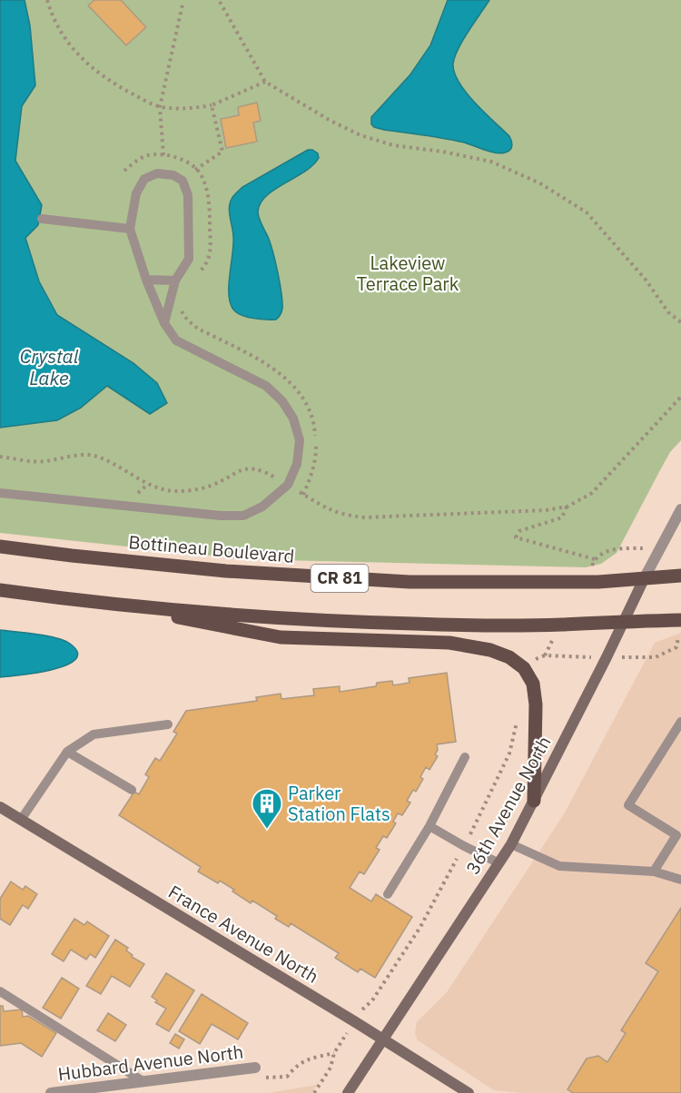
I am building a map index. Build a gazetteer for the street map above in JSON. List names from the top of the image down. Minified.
{"streets":{"main road":["Bottineau Boulevard","CR 81"],"street":["36th Avenue North","France Avenue North","Hubbard Avenue North"]},"crossings":[["Bottineau Boulevard","36th Avenue North"],["36th Avenue North","France Avenue North"]],"water":["Crystal Lake"],"parks":["Lakeview Terrace Park"],"places":{"building":["Parker Station Flats"]}}
